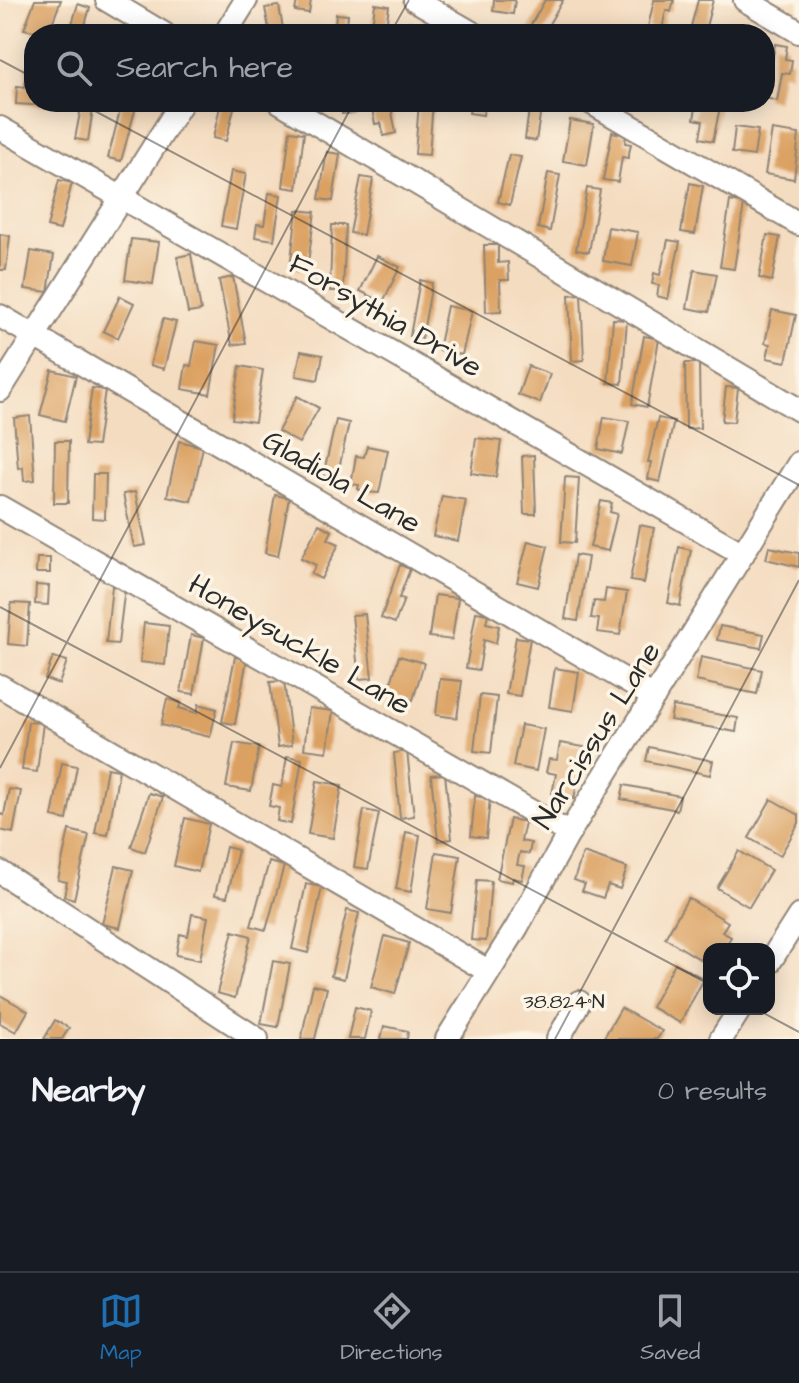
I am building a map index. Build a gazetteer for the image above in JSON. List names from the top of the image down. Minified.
{"streets":{"street":["Forsythia Drive","Gladiola Lane","Honeysuckle Lane","Narcissus Lane"]},"crossings":[["Forsythia Drive","Narcissus Lane"],["Gladiola Lane","Narcissus Lane"],["Honeysuckle Lane","Narcissus Lane"]],"page":{"search":"Search here","heading":["Nearby","0 results"],"nav":["Map","Directions","Saved"]},"coordinates":["38.824°N"]}
